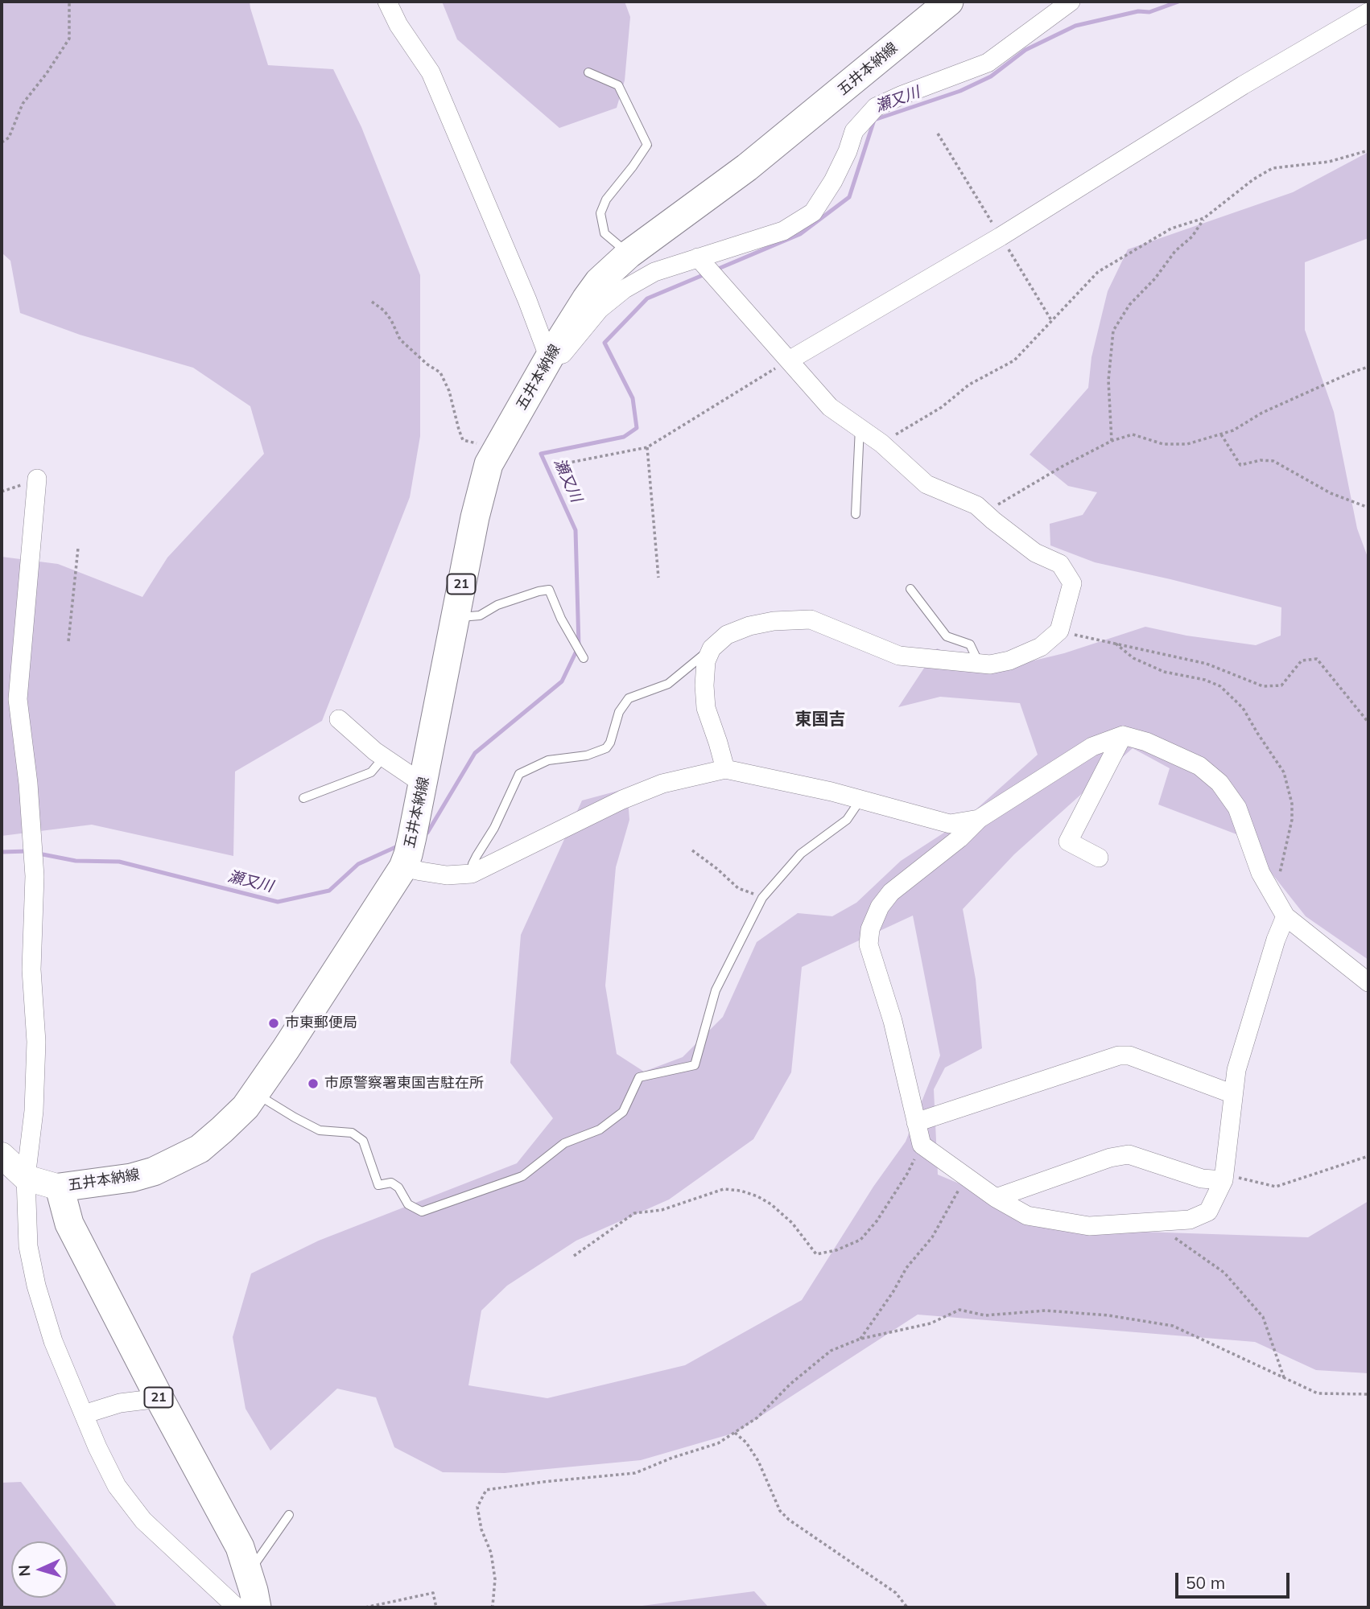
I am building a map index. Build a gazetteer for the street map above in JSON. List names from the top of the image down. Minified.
{"streets":{"main road":["五井本納線","21"]},"districts":["東国吉"],"water":["瀬又川"],"places":["市東郵便局","市原警察署東国吉駐在所"],"scale_bar":"50 m","north":"left"}
